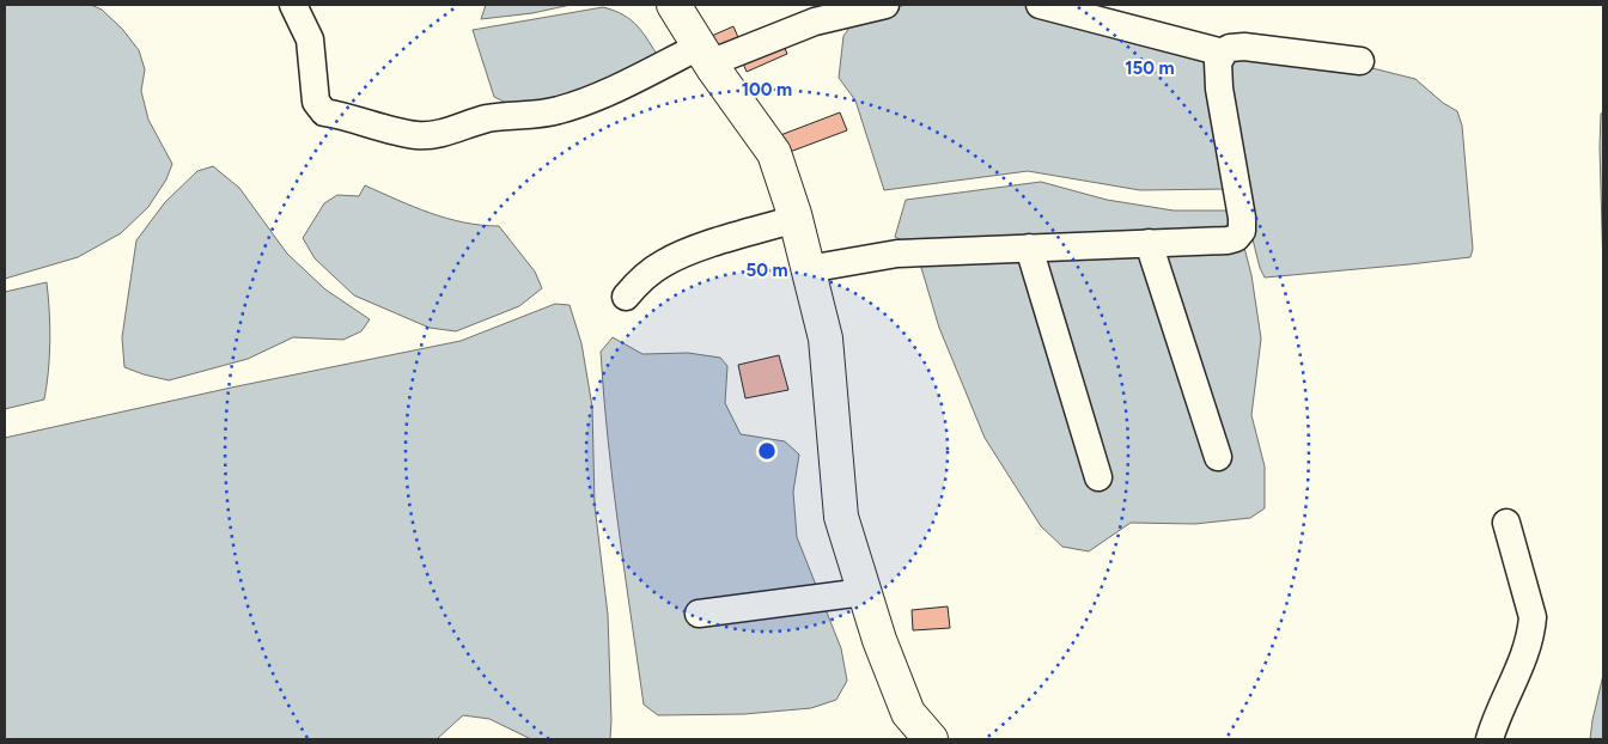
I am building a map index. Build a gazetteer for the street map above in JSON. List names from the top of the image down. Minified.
{"rings":["150 m","100 m","50 m"]}
